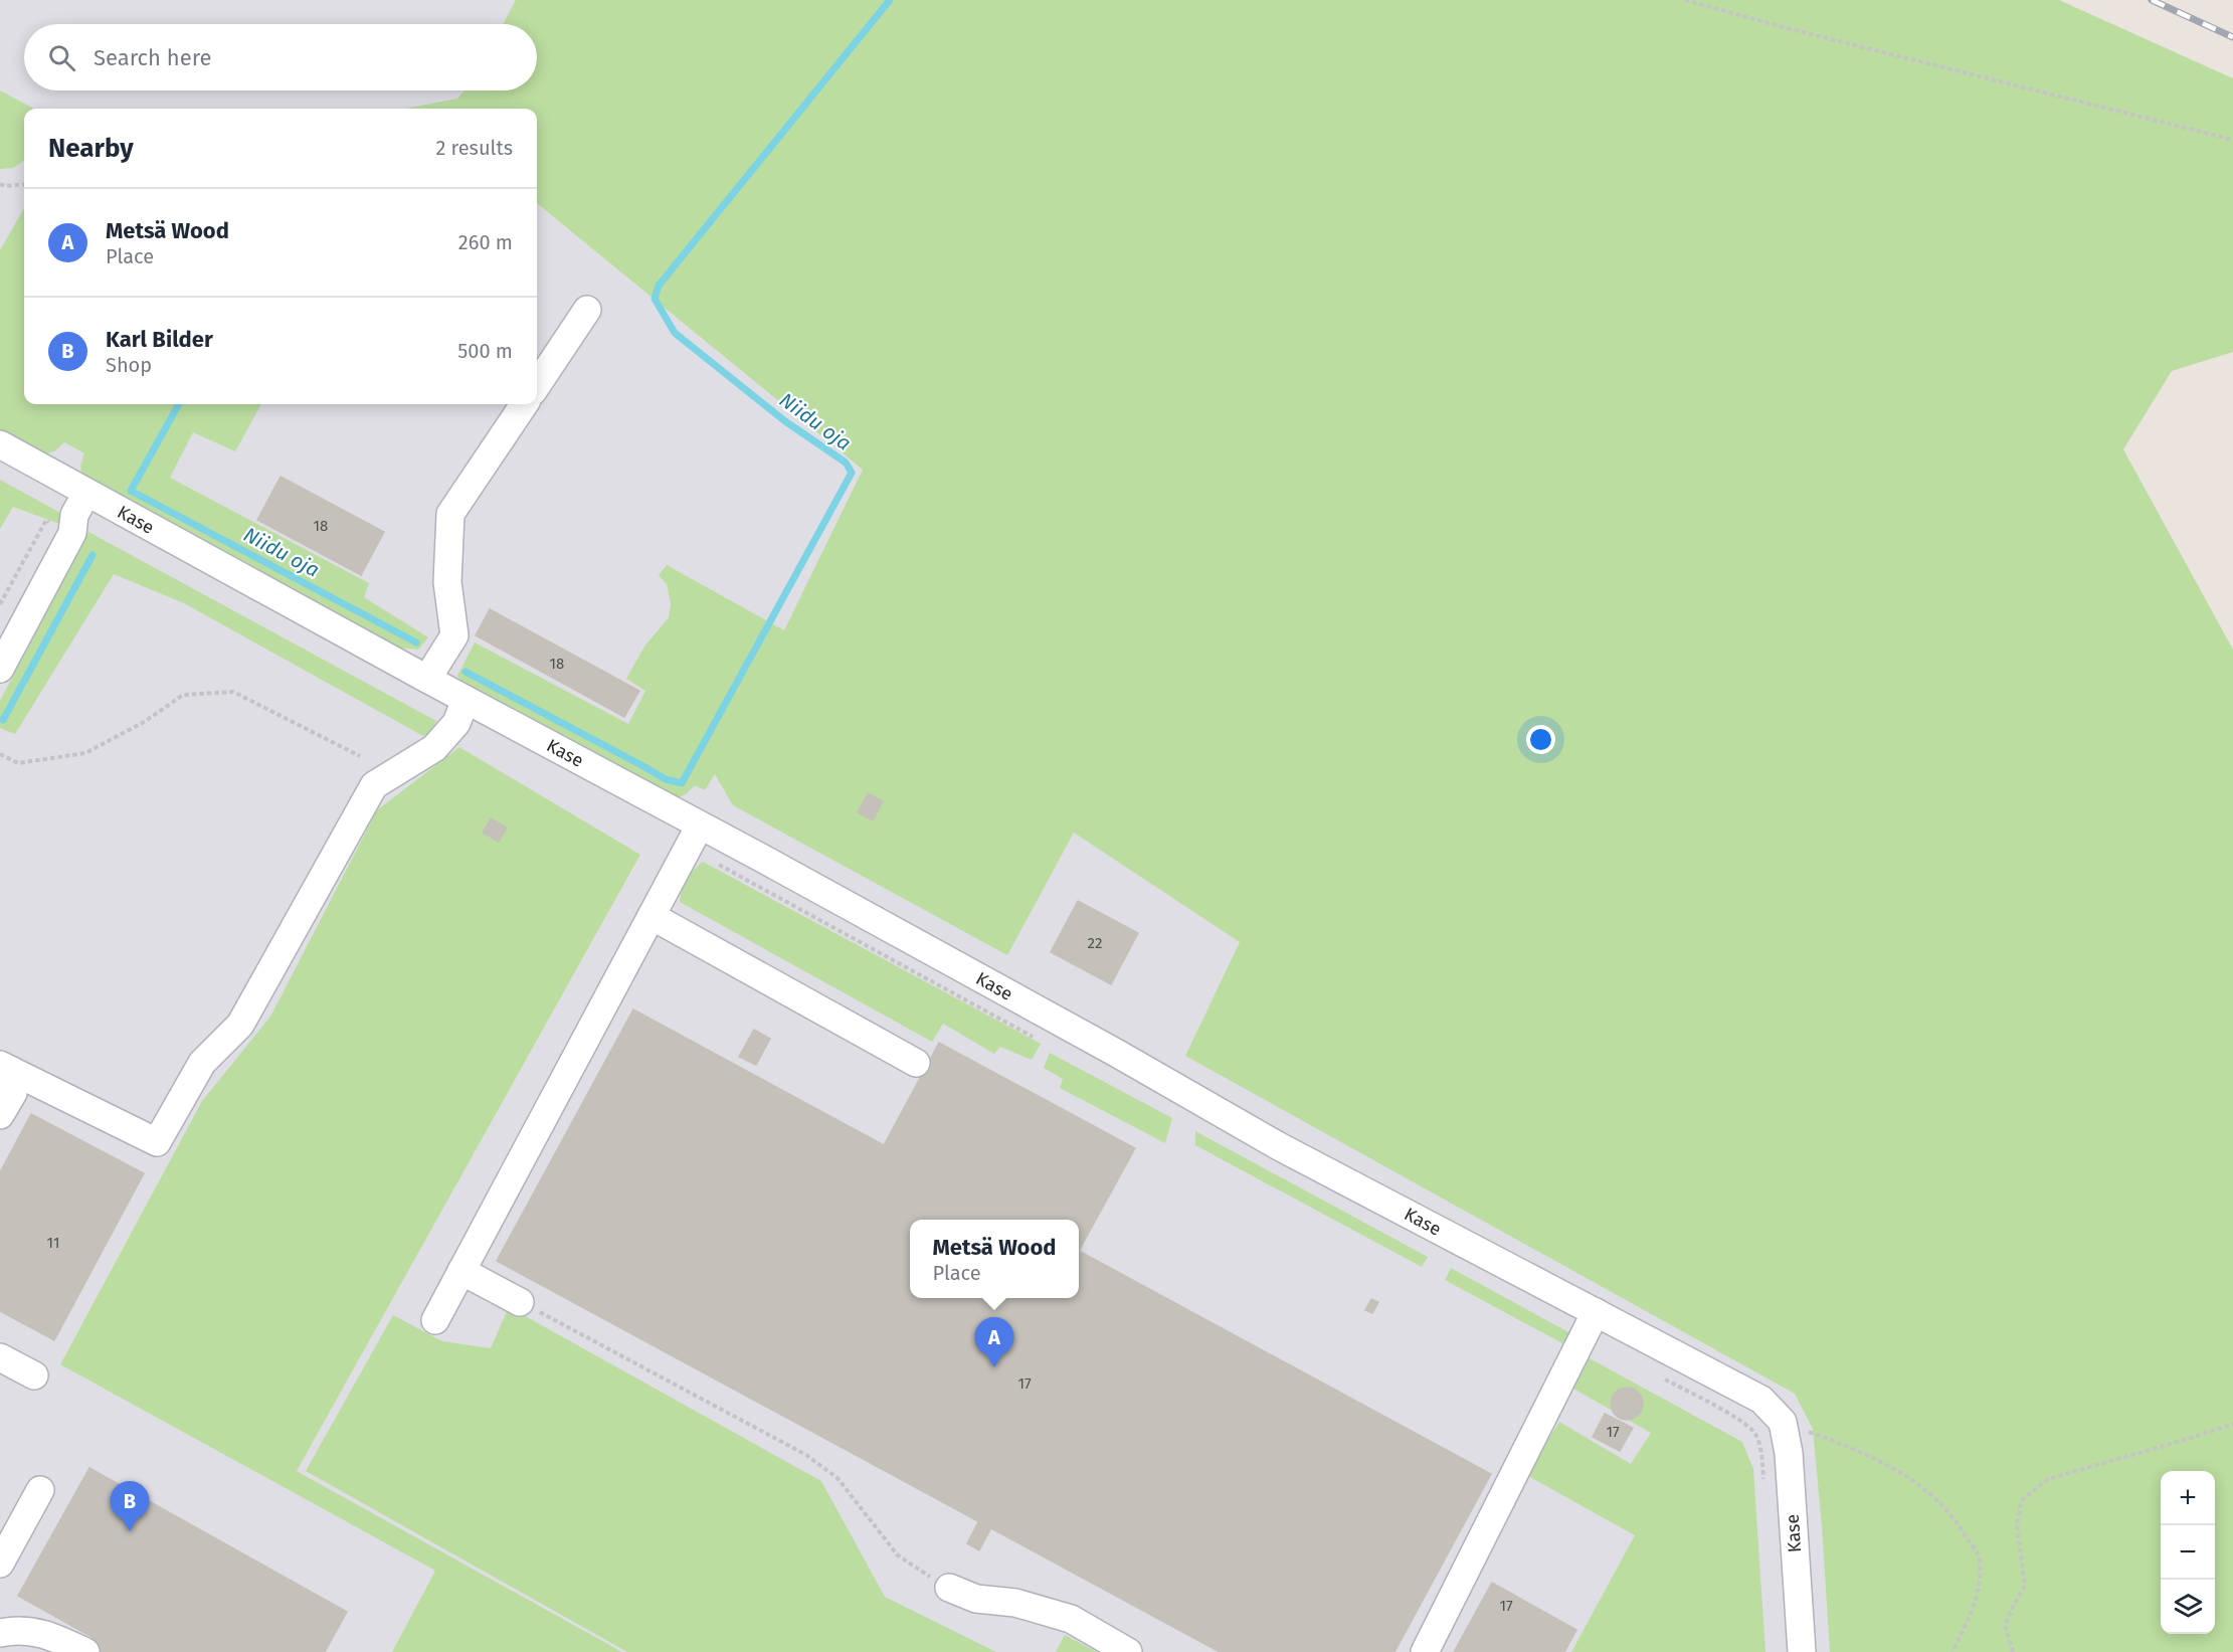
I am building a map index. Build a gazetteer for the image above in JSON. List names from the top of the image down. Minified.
{"streets":{"street":["Kase"]},"water":["Niidu oja"],"house_numbers":["18","18","22","11","17","17","17"],"page":{"search":"Search here","heading":["Nearby","2 results"],"list":[{"mark":"A","name":"Metsä Wood","note":"Place","value":"260 m"},{"mark":"B","name":"Karl Bilder","note":"Shop","value":"500 m"}],"popup":["Metsä Wood","Place"],"pins":["A","B"],"map_buttons":["+","−"]}}
